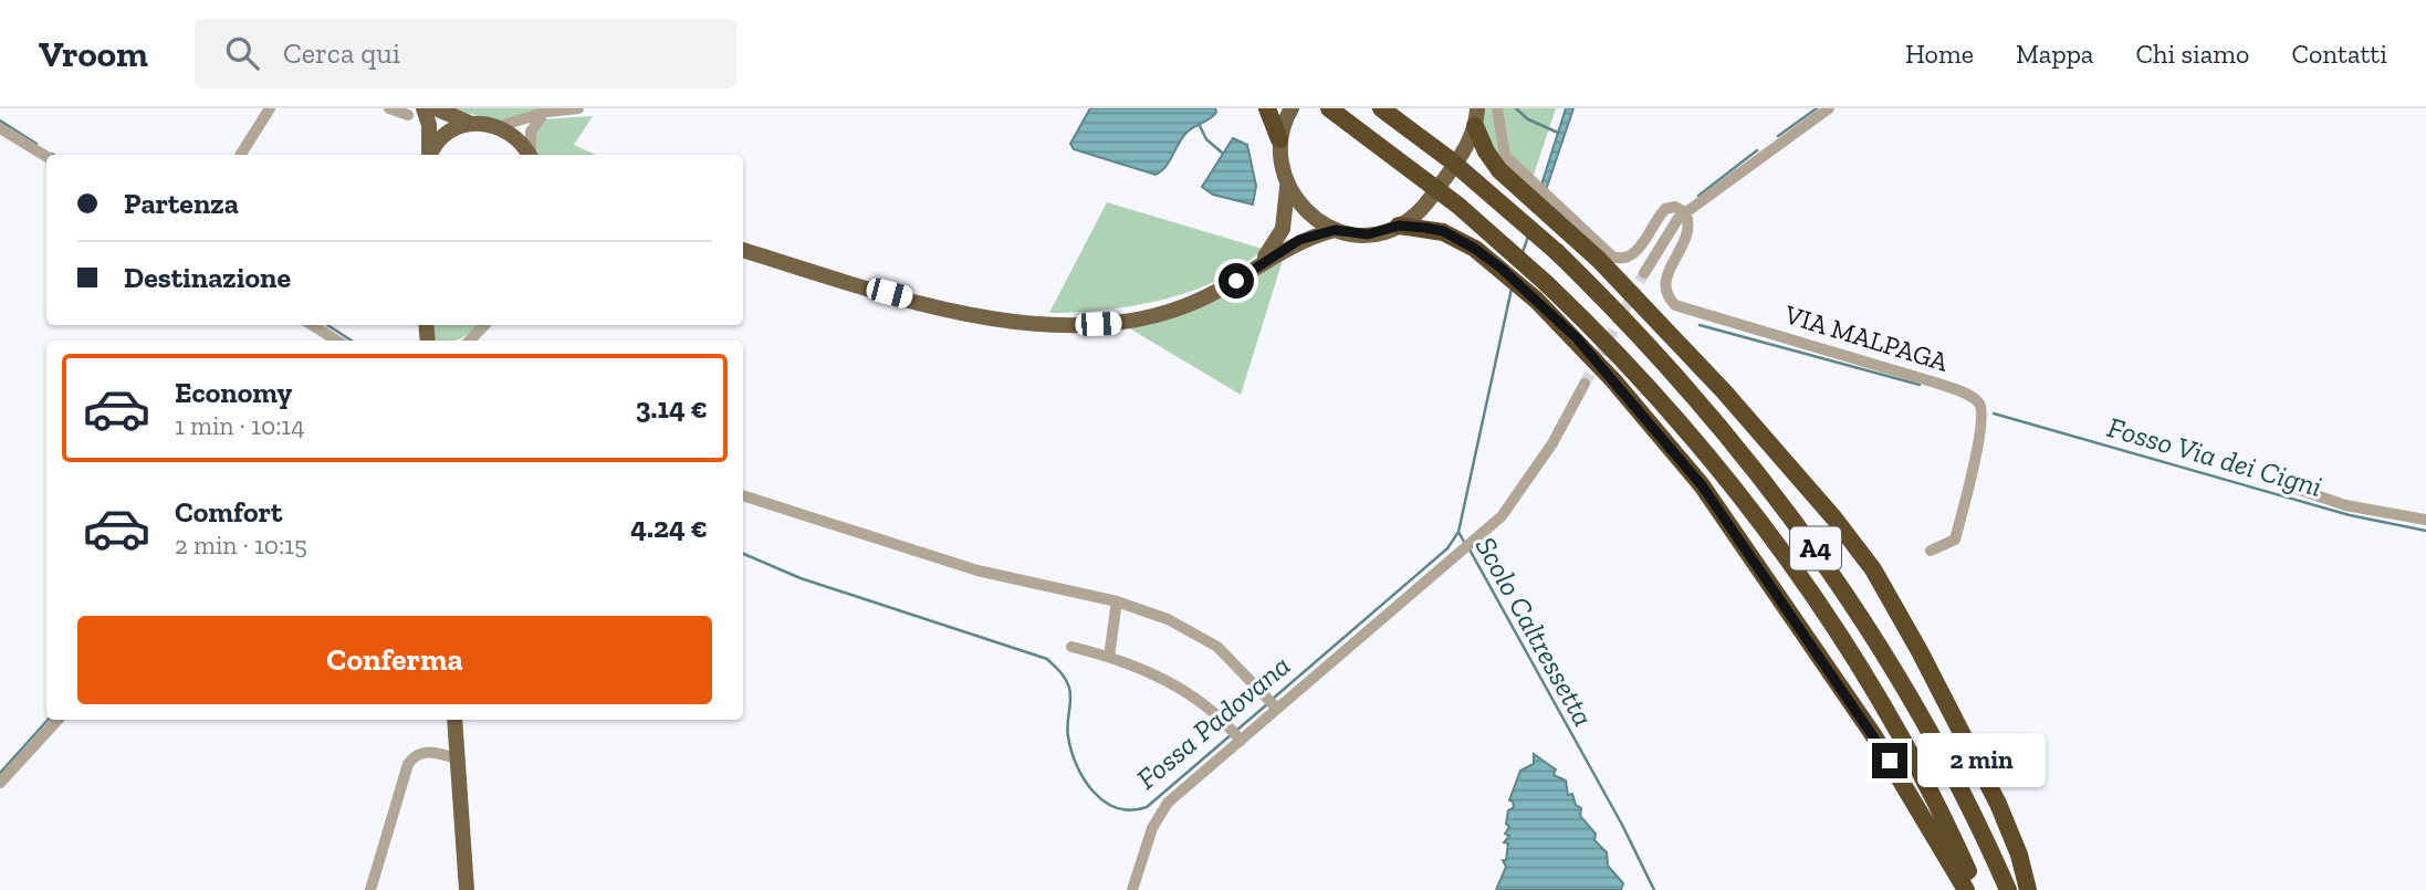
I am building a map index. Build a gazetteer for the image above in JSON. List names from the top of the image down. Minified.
{"streets":{"highway":["A4"],"street":["VIA MALPAGA"]},"water":["Fosso Via dei Cigni","Scolo Caltressetta","Fossa Padovana"],"page":{"header":"Vroom","search":"Cerca qui","nav":["Home","Mappa","Chi siamo","Contatti"],"banner":["Partenza","Destinazione"],"list":[{"name":"Economy","note":"1 min · 10:14","value":"3.14 €"},{"name":"Comfort","note":"2 min · 10:15","value":"4.24 €"}],"buttons":"Conferma","bubble":"2 min"}}
